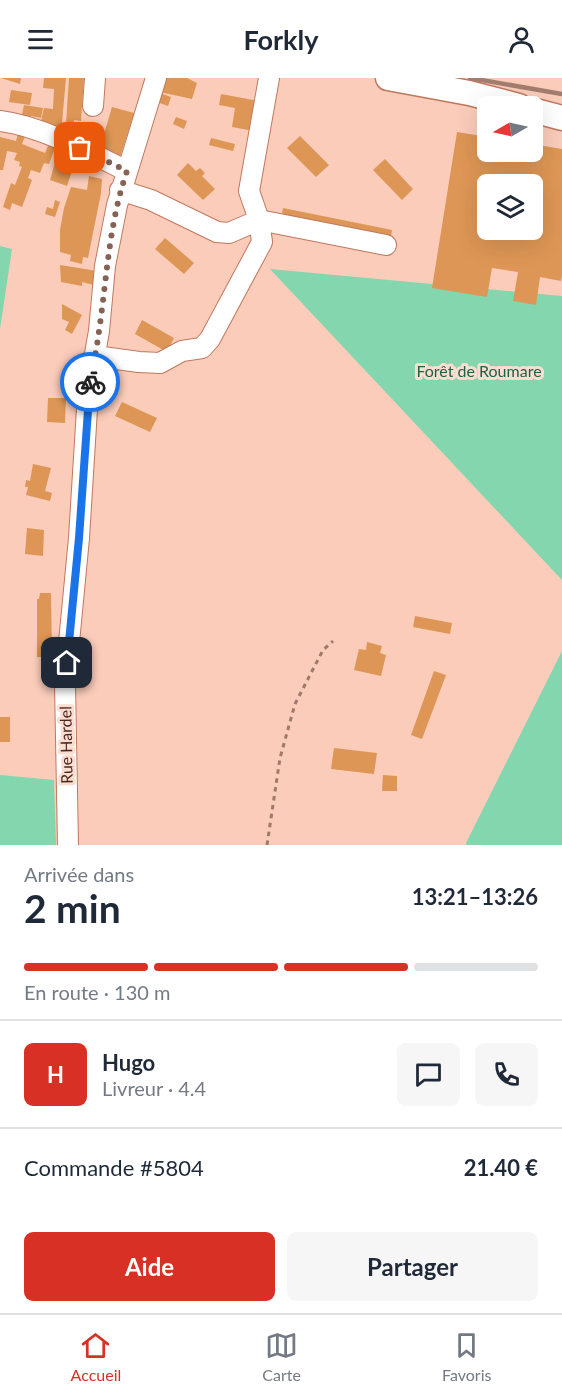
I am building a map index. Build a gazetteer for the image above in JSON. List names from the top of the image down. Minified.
{"streets":{"street":["Rue Hardel"]},"parks":["Forêt de Roumare"],"north":"left","page":{"header":"Forkly","heading":["2 min","Arrivée dans","13:21–13:26"],"panel":["Hugo","Livreur · 4.4","Commande #5804","21.40 €"],"bar":"En route · 130 m","round":"H","buttons":["Aide","Partager"],"tabs":["Accueil","Carte","Favoris"]}}
